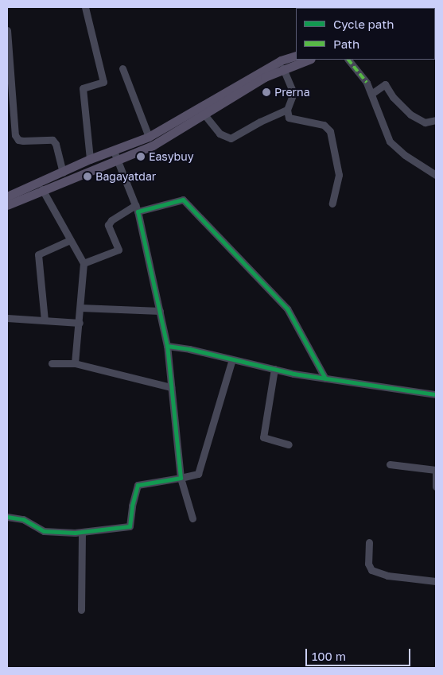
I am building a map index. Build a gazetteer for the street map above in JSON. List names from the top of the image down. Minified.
{"places":["Prerna","Easybuy","Bagayatdar"],"legend":["Cycle path","Path"],"scale_bar":"100 m"}
